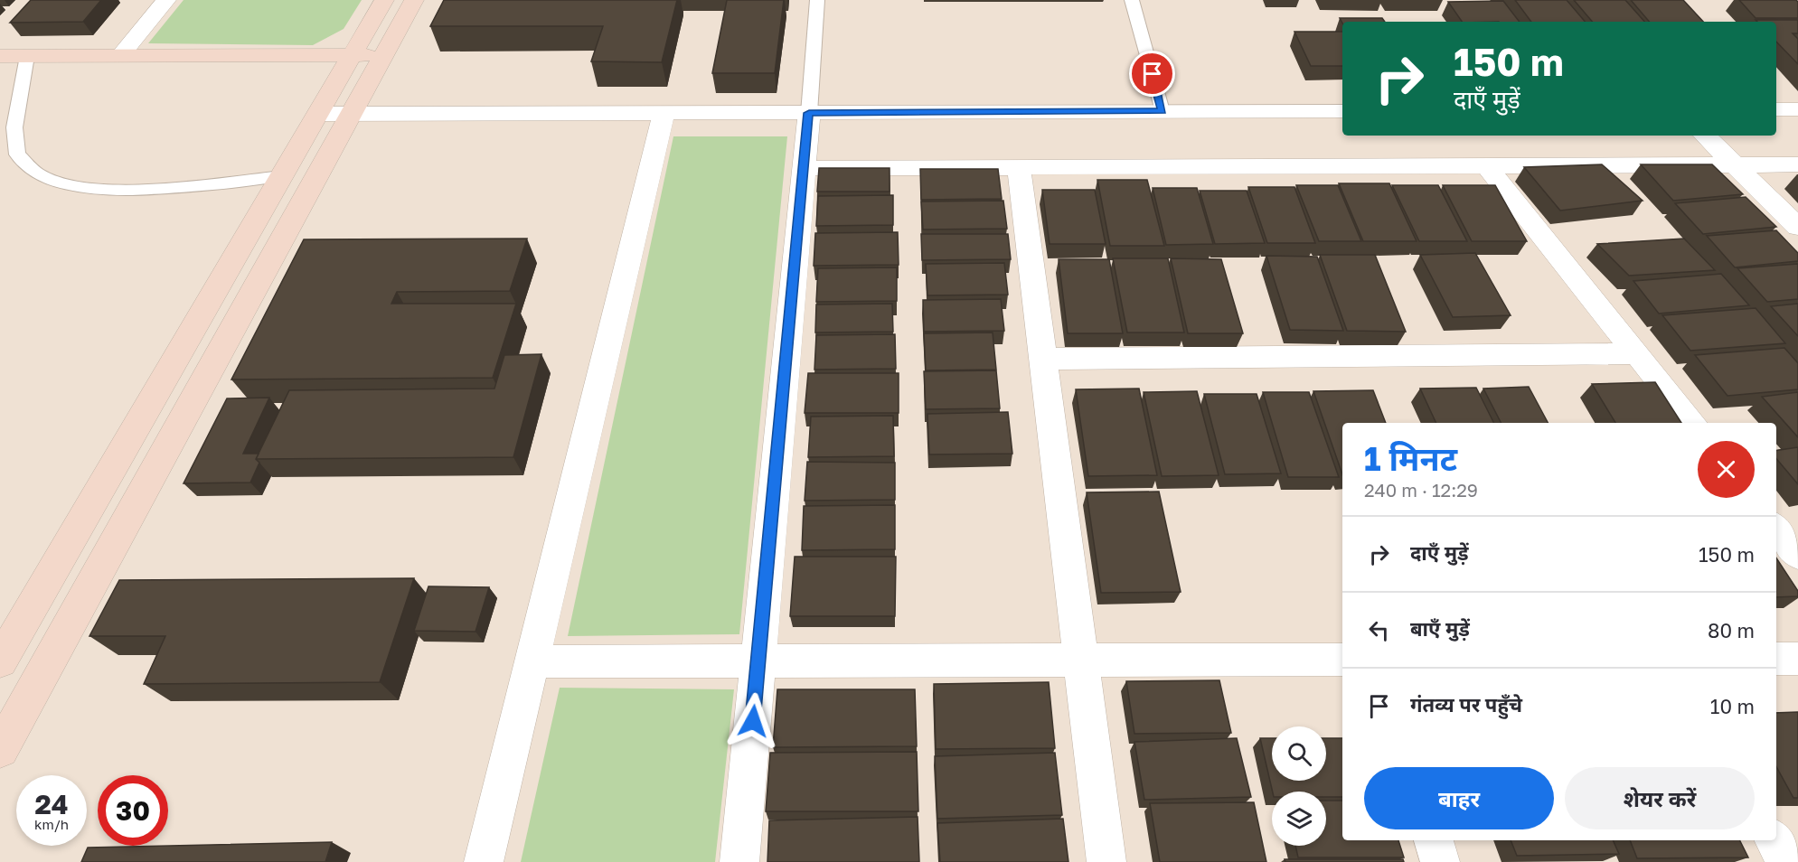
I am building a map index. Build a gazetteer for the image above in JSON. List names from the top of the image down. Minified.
{"page":{"turn":["150 m","दाएँ मुड़ें"],"heading":["1 मिनट","240 m · 12:29"],"list":[{"name":"दाएँ मुड़ें","value":"150 m"},{"name":"बाएँ मुड़ें","value":"80 m"},{"name":"गंतव्य पर पहुँचे","value":"10 m"}],"buttons":["बाहर","शेयर करें"],"speed":"24 km/h","limit":"30"}}
